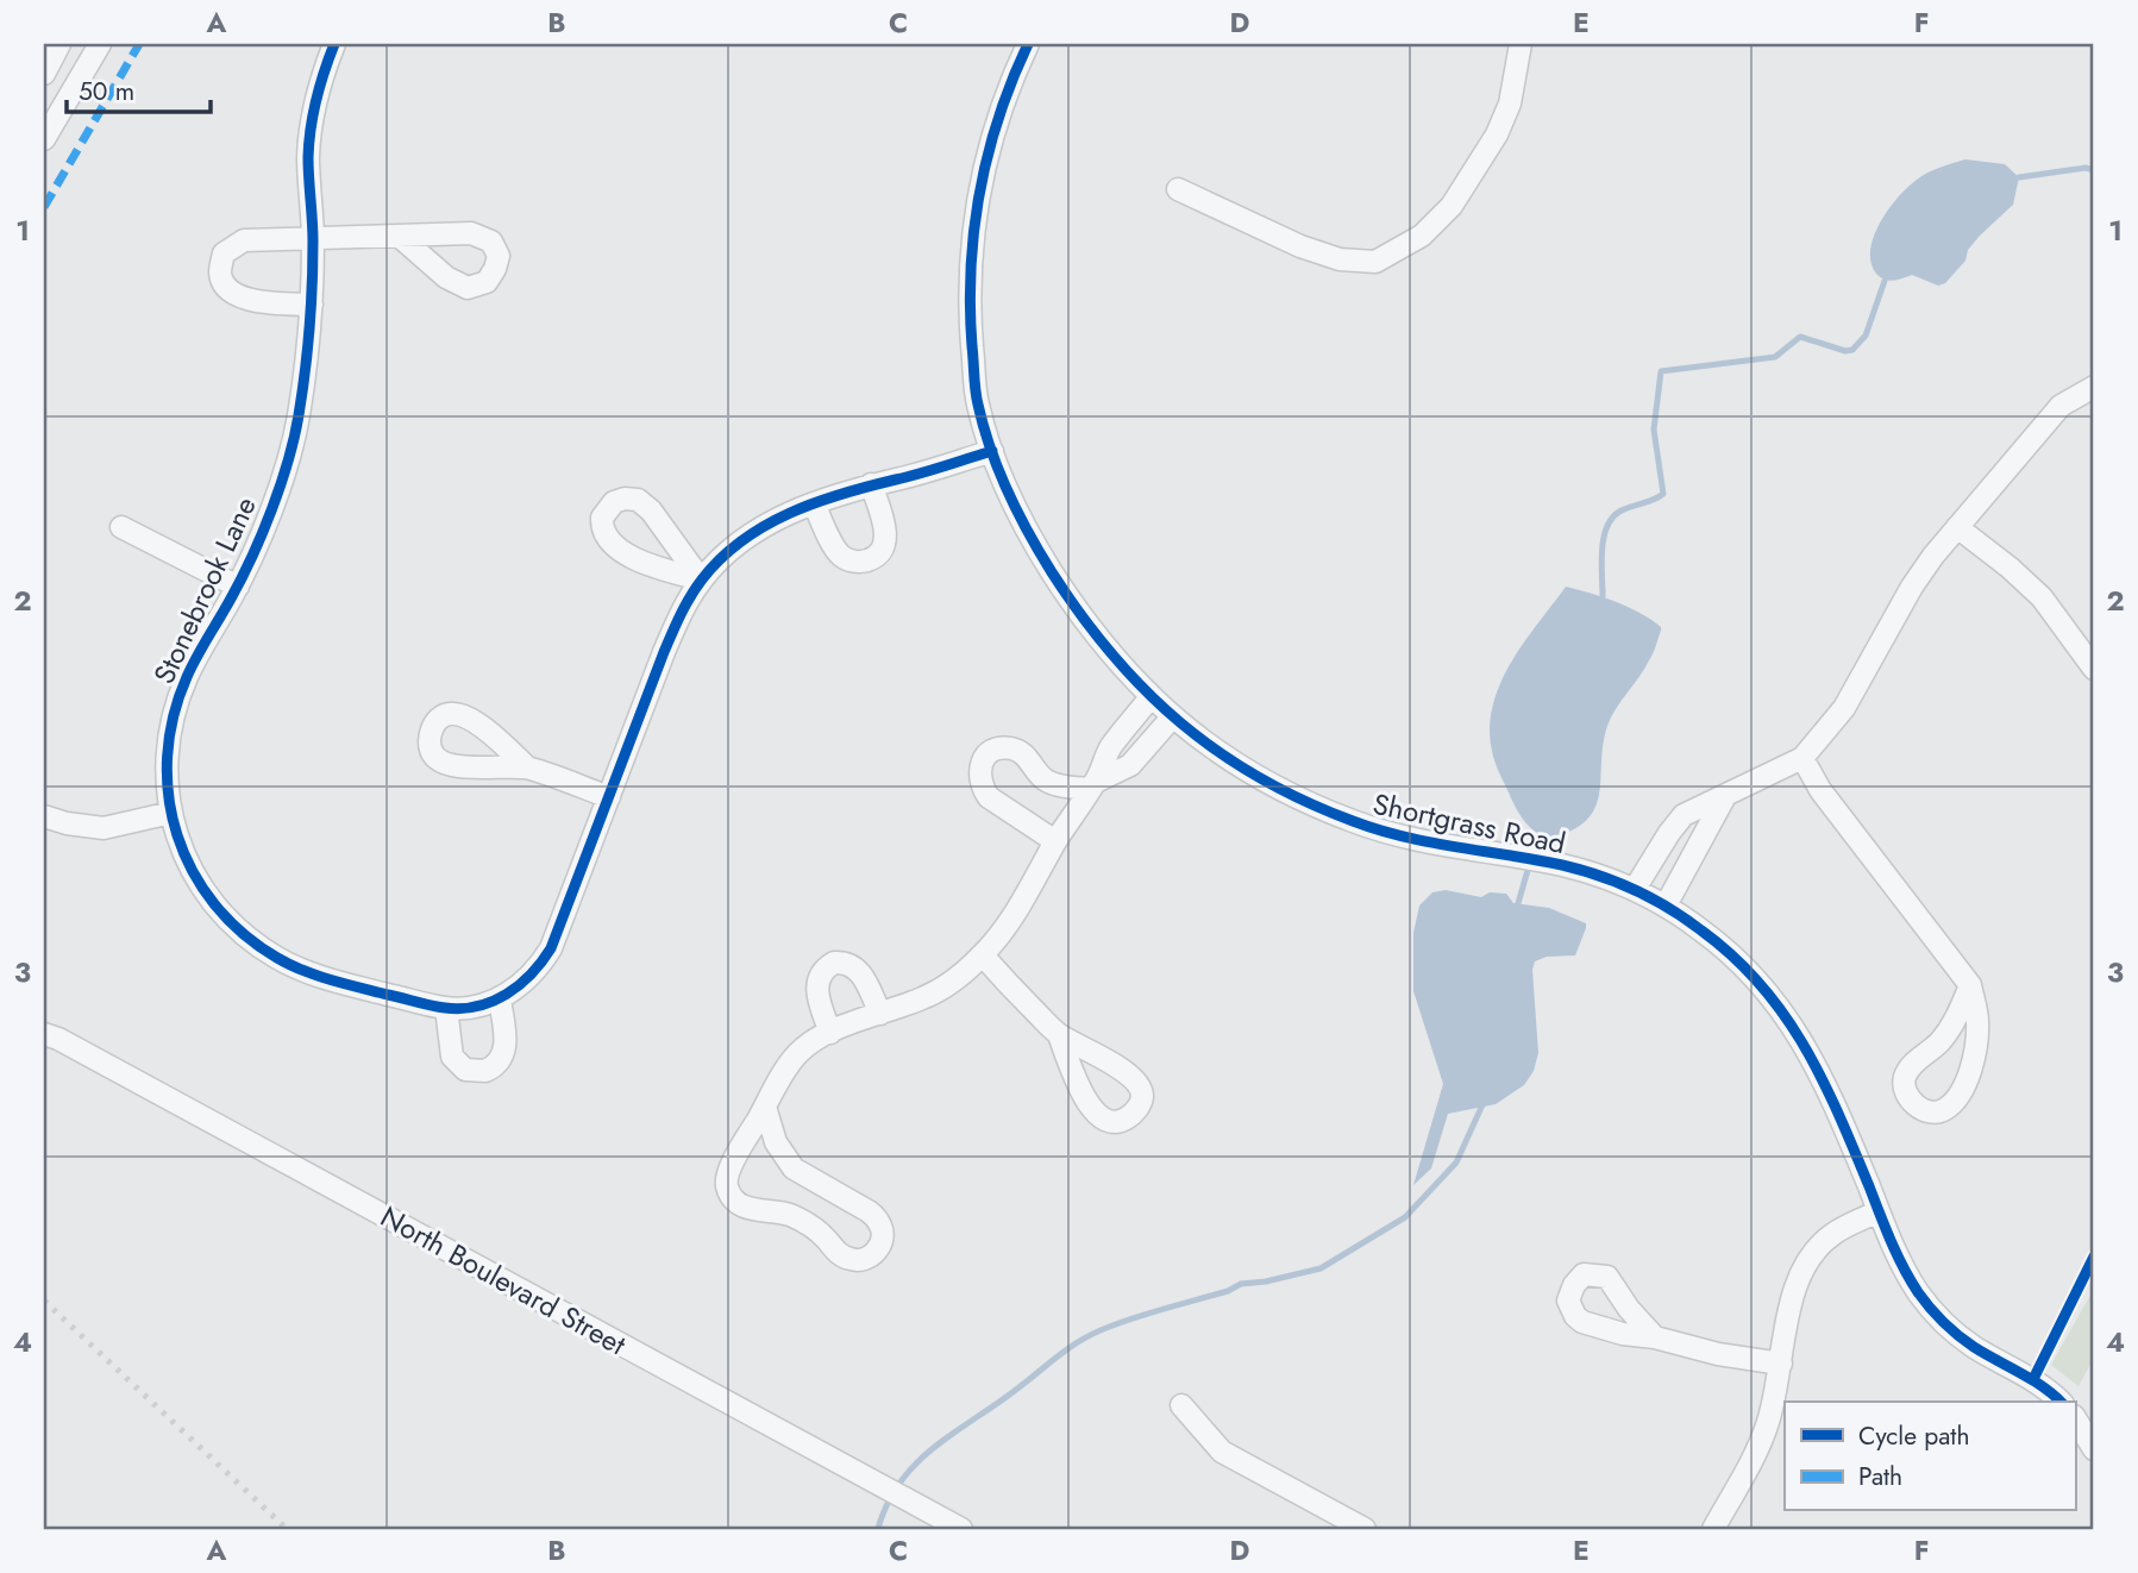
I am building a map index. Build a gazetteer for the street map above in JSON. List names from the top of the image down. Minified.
{"streets":{"street":["Stonebrook Lane","Shortgrass Road","North Boulevard Street"]},"legend":["Cycle path","Path"],"scale_bar":"50 m","grid":{"columns":["A","B","C","D","E","F"],"rows":["1","2","3","4"]}}
